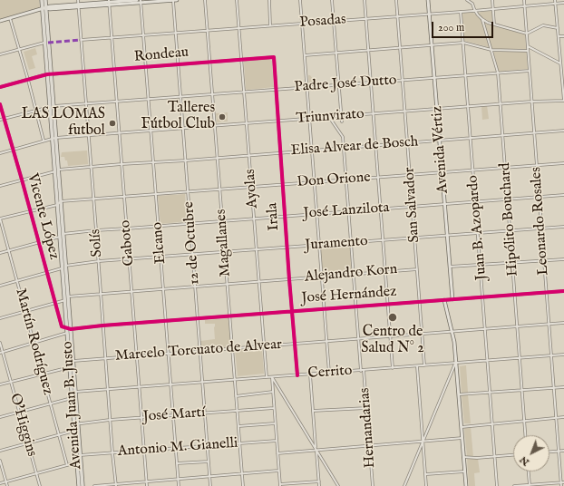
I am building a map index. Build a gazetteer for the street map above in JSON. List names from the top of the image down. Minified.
{"streets":{"main road":["Avenida Juan B. Justo"],"street":["Posadas","Rondeau","Padre José Dutto","Triunvirato","Elisa Alvear de Bosch","Avenida Vértiz","Don Orione","Ayolas","San Salvador","José Lanzilota","Vicente López","Irala","Hipólito Bouchard","Leonardo Rosales","Juan B. Azopardo","Solís","Gaboto","Elcano","12 de Octubre","Magallanes","Juramento","Alejandro Korn","José Hernández","Martín Rodríguez","Marcelo Torcuato de Alvear","Cerrito","José Martí","O'Higgins","Hernandarias","Antonio M. Gianelli"]},"crossings":[["Posadas","Avenida Vértiz"],["Posadas","Ayolas"],["Posadas","San Salvador"],["Posadas","Leonardo Rosales"],["Posadas","Juan B. Azopardo"],["Posadas","Solís"],["Posadas","Gaboto"],["Posadas","Elcano"],["Posadas","12 de Octubre"],["Posadas","Magallanes"],["Rondeau","Ayolas"],["Rondeau","Irala"],["Rondeau","Solís"],["Rondeau","Gaboto"],["Rondeau","Elcano"],["Rondeau","12 de Octubre"],["Rondeau","Magallanes"],["Rondeau","Avenida Juan B. Justo"],["Padre José Dutto","Avenida Vértiz"],["Padre José Dutto","Ayolas"],["Padre José Dutto","San Salvador"],["Padre José Dutto","Vicente López"],["Padre José Dutto","Irala"],["Padre José Dutto","Hipólito Bouchard"],["Padre José Dutto","Leonardo Rosales"],["Padre José Dutto","Juan B. Azopardo"],["Padre José Dutto","Solís"],["Padre José Dutto","Gaboto"],["Padre José Dutto","Elcano"],["Padre José Dutto","12 de Octubre"],["Padre José Dutto","Magallanes"],["Padre José Dutto","Avenida Juan B. Justo"],["Triunvirato","Avenida Vértiz"],["Triunvirato","Ayolas"],["Triunvirato","San Salvador"],["Triunvirato","Vicente López"],["Triunvirato","Irala"],["Triunvirato","Hipólito Bouchard"],["Triunvirato","Leonardo Rosales"],["Triunvirato","Juan B. Azopardo"],["Triunvirato","Solís"],["Triunvirato","Gaboto"],["Triunvirato","Elcano"],["Triunvirato","12 de Octubre"],["Triunvirato","Magallanes"],["Triunvirato","Avenida Juan B. Justo"],["Triunvirato","Hernandarias"],["Elisa Alvear de Bosch","Avenida Vértiz"],["Elisa Alvear de Bosch","Ayolas"],["Elisa Alvear de Bosch","San Salvador"],["Elisa Alvear de Bosch","Vicente López"],["Elisa Alvear de Bosch","Irala"],["Elisa Alvear de Bosch","Hipólito Bouchard"],["Elisa Alvear de Bosch","Leonardo Rosales"],["Elisa Alvear de Bosch","Juan B. Azopardo"],["Elisa Alvear de Bosch","Solís"],["Elisa Alvear de Bosch","Gaboto"],["Elisa Alvear de Bosch","Elcano"],["Elisa Alvear de Bosch","12 de Octubre"],["Elisa Alvear de Bosch","Magallanes"],["Elisa Alvear de Bosch","Avenida Juan B. Justo"],["Elisa Alvear de Bosch","Hernandarias"],["Avenida Vértiz","Don Orione"],["Avenida Vértiz","José Lanzilota"],["Avenida Vértiz","Juramento"],["Avenida Vértiz","José Hernández"],["Don Orione","Ayolas"],["Don Orione","San Salvador"],["Don Orione","Irala"],["Don Orione","Hipólito Bouchard"],["Don Orione","Leonardo Rosales"],["Don Orione","Juan B. Azopardo"],["Don Orione","Solís"],["Don Orione","Gaboto"],["Don Orione","Elcano"],["Don Orione","12 de Octubre"],["Don Orione","Magallanes"],["Don Orione","Avenida Juan B. Justo"],["Don Orione","Hernandarias"],["Ayolas","José Lanzilota"],["Ayolas","Juramento"],["Ayolas","Alejandro Korn"],["Ayolas","José Hernández"],["Ayolas","Marcelo Torcuato de Alvear"],["Ayolas","Cerrito"],["San Salvador","José Lanzilota"],["San Salvador","Juramento"],["San Salvador","Alejandro Korn"],["San Salvador","José Hernández"],["San Salvador","Marcelo Torcuato de Alvear"],["San Salvador","Cerrito"],["José Lanzilota","Irala"],["José Lanzilota","Hipólito Bouchard"],["José Lanzilota","Leonardo Rosales"],["José Lanzilota","Juan B. Azopardo"],["José Lanzilota","Solís"],["José Lanzilota","Gaboto"],["José Lanzilota","Elcano"],["José Lanzilota","12 de Octubre"],["José Lanzilota","Magallanes"],["José Lanzilota","Avenida Juan B. Justo"],["José Lanzilota","Hernandarias"],["Vicente López","Juramento"],["Vicente López","José Hernández"],["Vicente López","Avenida Juan B. Justo"],["Irala","Juramento"],["Irala","Alejandro Korn"],["Irala","José Hernández"],["Irala","Marcelo Torcuato de Alvear"],["Irala","Cerrito"],["Hipólito Bouchard","Juramento"],["Hipólito Bouchard","José Hernández"],["Hipólito Bouchard","Marcelo Torcuato de Alvear"],["Hipólito Bouchard","Cerrito"],["Leonardo Rosales","Juramento"],["Leonardo Rosales","José Hernández"],["Leonardo Rosales","Marcelo Torcuato de Alvear"],["Leonardo Rosales","Cerrito"],["Juan B. Azopardo","Juramento"],["Juan B. Azopardo","José Hernández"],["Juan B. Azopardo","Marcelo Torcuato de Alvear"],["Juan B. Azopardo","Cerrito"],["Solís","Juramento"],["Solís","Alejandro Korn"],["Solís","José Hernández"],["Solís","Marcelo Torcuato de Alvear"],["Solís","Cerrito"],["Solís","José Martí"],["Solís","Antonio M. Gianelli"],["Gaboto","Juramento"],["Gaboto","Alejandro Korn"],["Gaboto","José Hernández"],["Gaboto","Marcelo Torcuato de Alvear"],["Gaboto","Cerrito"],["Gaboto","José Martí"],["Gaboto","Antonio M. Gianelli"],["Elcano","Juramento"],["Elcano","Alejandro Korn"],["Elcano","José Hernández"],["Elcano","Marcelo Torcuato de Alvear"],["Elcano","Cerrito"],["Elcano","José Martí"],["Elcano","Antonio M. Gianelli"],["12 de Octubre","Juramento"],["12 de Octubre","Alejandro Korn"],["12 de Octubre","José Hernández"],["12 de Octubre","Marcelo Torcuato de Alvear"],["12 de Octubre","Cerrito"],["12 de Octubre","José Martí"],["12 de Octubre","Antonio M. Gianelli"],["Magallanes","Juramento"],["Magallanes","Alejandro Korn"],["Magallanes","José Hernández"],["Magallanes","Marcelo Torcuato de Alvear"],["Magallanes","Cerrito"],["Magallanes","José Martí"],["Magallanes","Antonio M. Gianelli"],["Juramento","Martín Rodríguez"],["Juramento","Avenida Juan B. Justo"],["Juramento","Hernandarias"],["Alejandro Korn","Avenida Juan B. Justo"],["Alejandro Korn","Hernandarias"],["José Hernández","Avenida Juan B. Justo"],["José Hernández","Hernandarias"],["Marcelo Torcuato de Alvear","Avenida Juan B. Justo"],["Marcelo Torcuato de Alvear","Hernandarias"],["Cerrito","Avenida Juan B. Justo"],["Cerrito","Hernandarias"],["Avenida Juan B. Justo","José Martí"],["Avenida Juan B. Justo","Antonio M. Gianelli"]],"places":["Talleres Fútbol Club","LAS LOMAS futbol","Centro de Salud N° 2"],"scale_bar":"200 m","north":"bottom left"}
